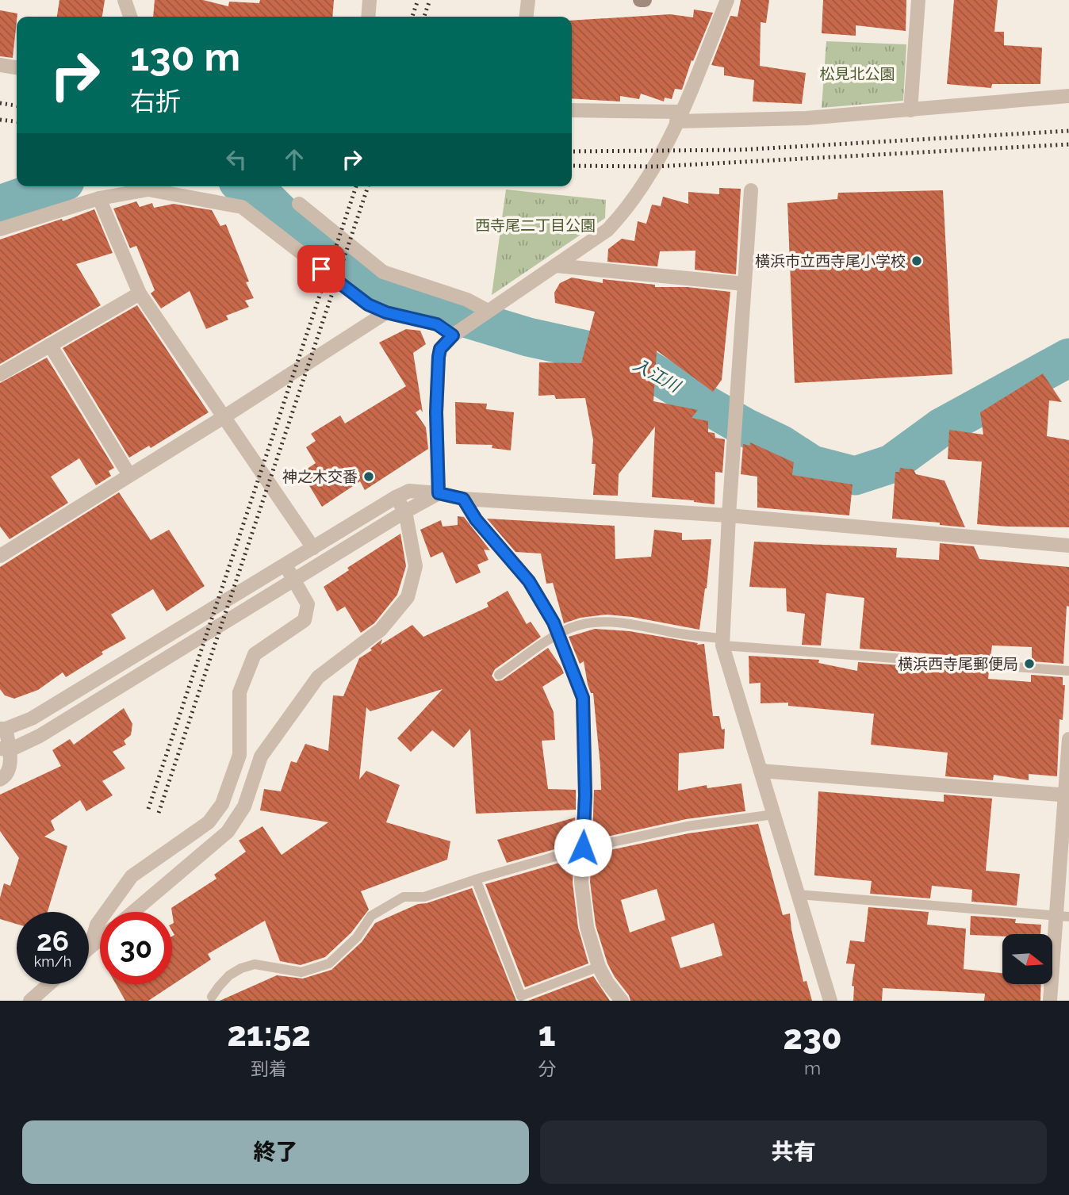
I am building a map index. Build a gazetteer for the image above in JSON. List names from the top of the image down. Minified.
{"water":["入江川"],"parks":["松見北公園","西寺尾二丁目公園"],"places":["横浜市立西寺尾小学校","神之木交番","横浜西寺尾郵便局"],"north":"right","page":{"turn":["130 m","右折"],"speed":"26 km/h","limit":"30","eta":["21:52","到着","1","分","230","m"],"buttons":["終了","共有"]}}
